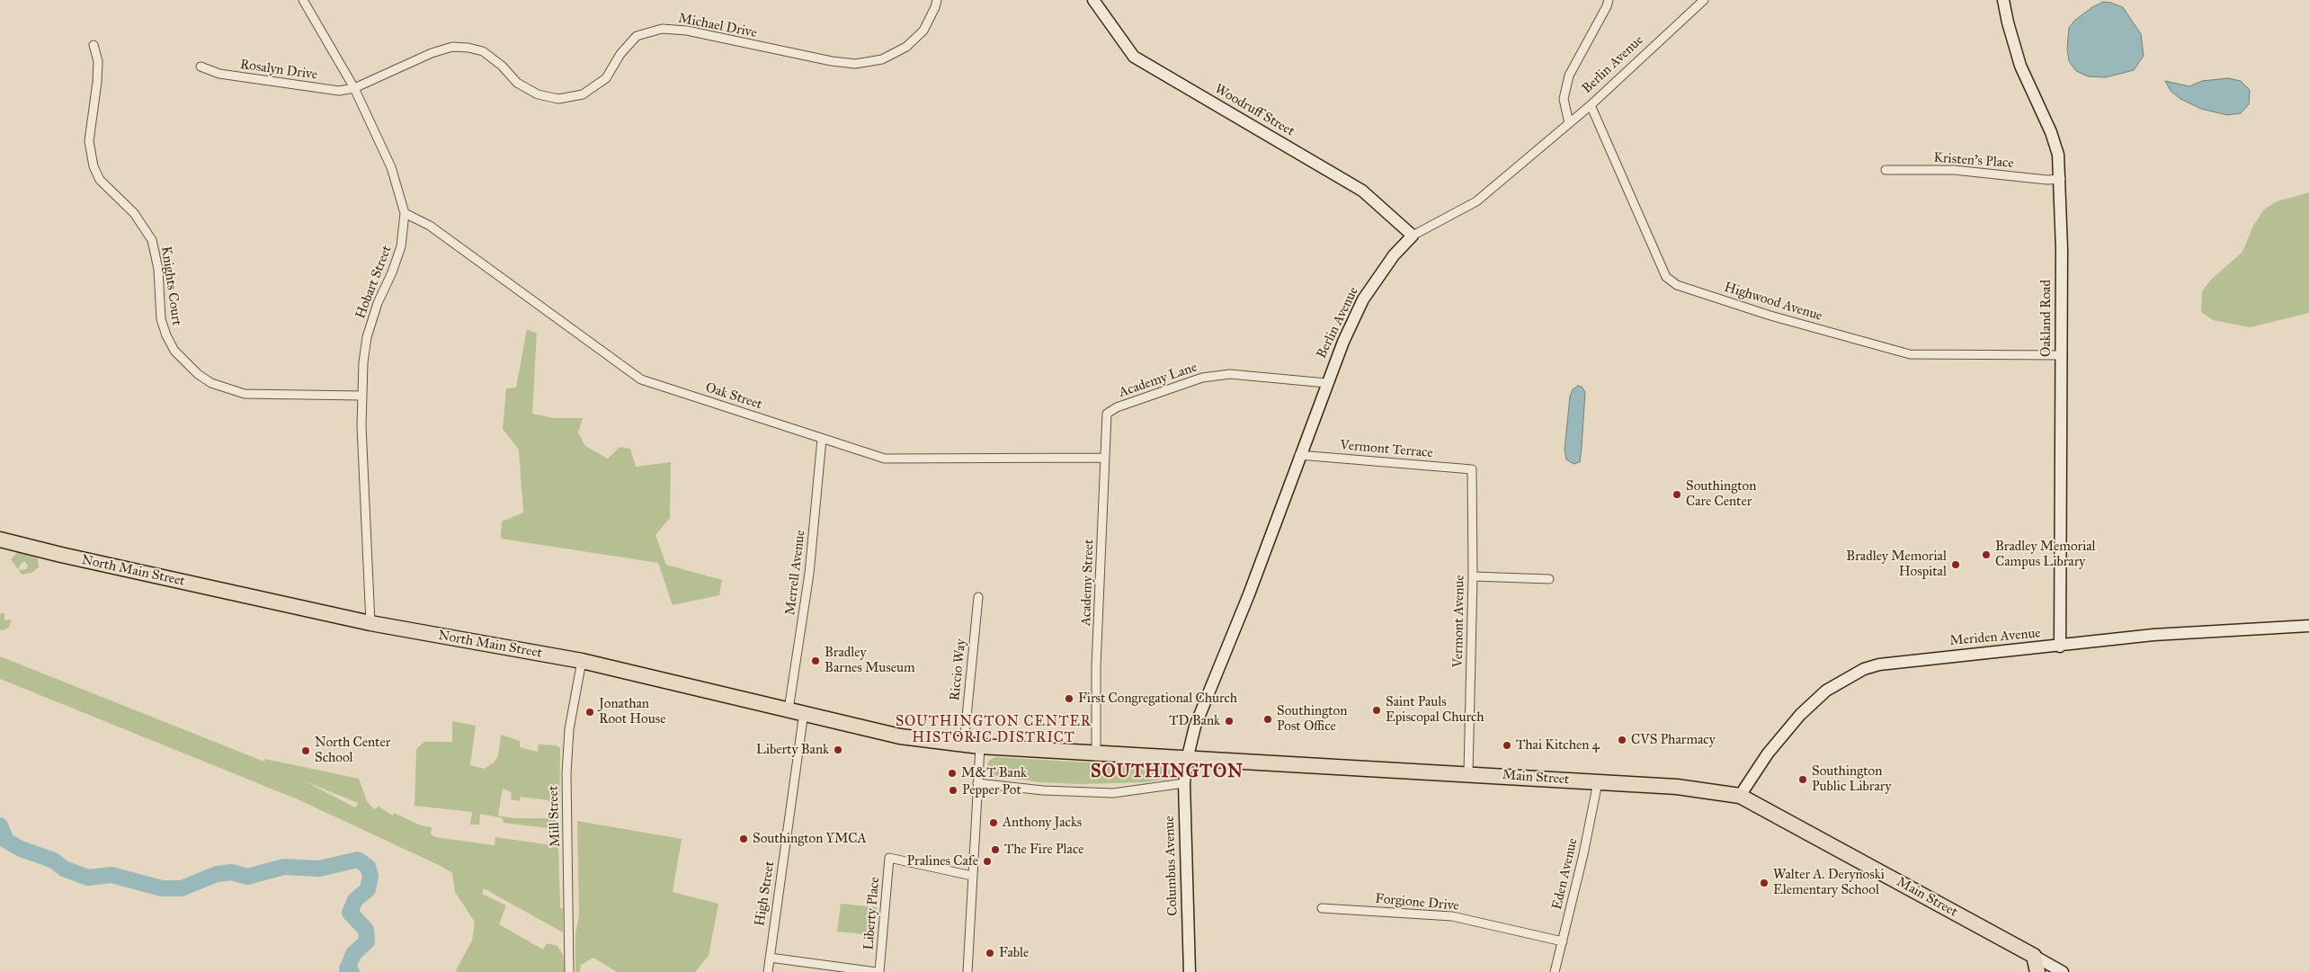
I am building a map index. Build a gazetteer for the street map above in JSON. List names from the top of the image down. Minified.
{"streets":{"highway":["North Main Street","Main Street"],"main road":["Berlin Avenue","Woodruff Street","Oakland Road","Meriden Avenue","Columbus Avenue"],"street":["Michael Drive","Rosalyn Drive","Kristen's Place","Hobart Street","Knights Court","Highwood Avenue","Academy Lane","Oak Street","Vermont Terrace","Merrell Avenue","Academy Street","Vermont Avenue","Riccio Way","Mill Street","Eden Avenue","High Street","Forgione Drive","Liberty Place"]},"crossings":[["Michael Drive","Rosalyn Drive"],["Michael Drive","Hobart Street"],["Berlin Avenue","Woodruff Street"],["Berlin Avenue","Highwood Avenue"],["Berlin Avenue","Academy Lane"],["Berlin Avenue","Vermont Terrace"],["Berlin Avenue","Main Street"],["Berlin Avenue","Columbus Avenue"],["Rosalyn Drive","Hobart Street"],["Kristen's Place","Oakland Road"],["Hobart Street","Knights Court"],["Hobart Street","Oak Street"],["Hobart Street","North Main Street"],["Highwood Avenue","Oakland Road"],["Oakland Road","Meriden Avenue"],["Academy Lane","Academy Street"],["Oak Street","Merrell Avenue"],["Oak Street","Academy Street"],["Vermont Terrace","Vermont Avenue"],["North Main Street","Merrell Avenue"],["North Main Street","Riccio Way"],["North Main Street","Main Street"],["North Main Street","Mill Street"],["North Main Street","High Street"],["Academy Street","Main Street"],["Vermont Avenue","Main Street"],["Meriden Avenue","Main Street"],["Main Street","Columbus Avenue"],["Main Street","Eden Avenue"],["Eden Avenue","Forgione Drive"]],"districts":["SOUTHINGTON CENTER HISTORIC DISTRICT","SOUTHINGTON"],"places":["Southington Care Center","Bradley Memorial Campus Library","Bradley Memorial Hospital","Bradley Barnes Museum","First Congregational Church","Saint Pauls Episcopal Church","Jonathan Root House","Southington Post Office","TD Bank","CVS Pharmacy","Thai Kitchen 4","Liberty Bank","North Center School","M&T Bank","Southington Public Library","Pepper Pot","Anthony Jacks","Southington YMCA","The Fire Place","Pralines Cafe","Walter A. Derynoski Elementary School","Fable"]}
